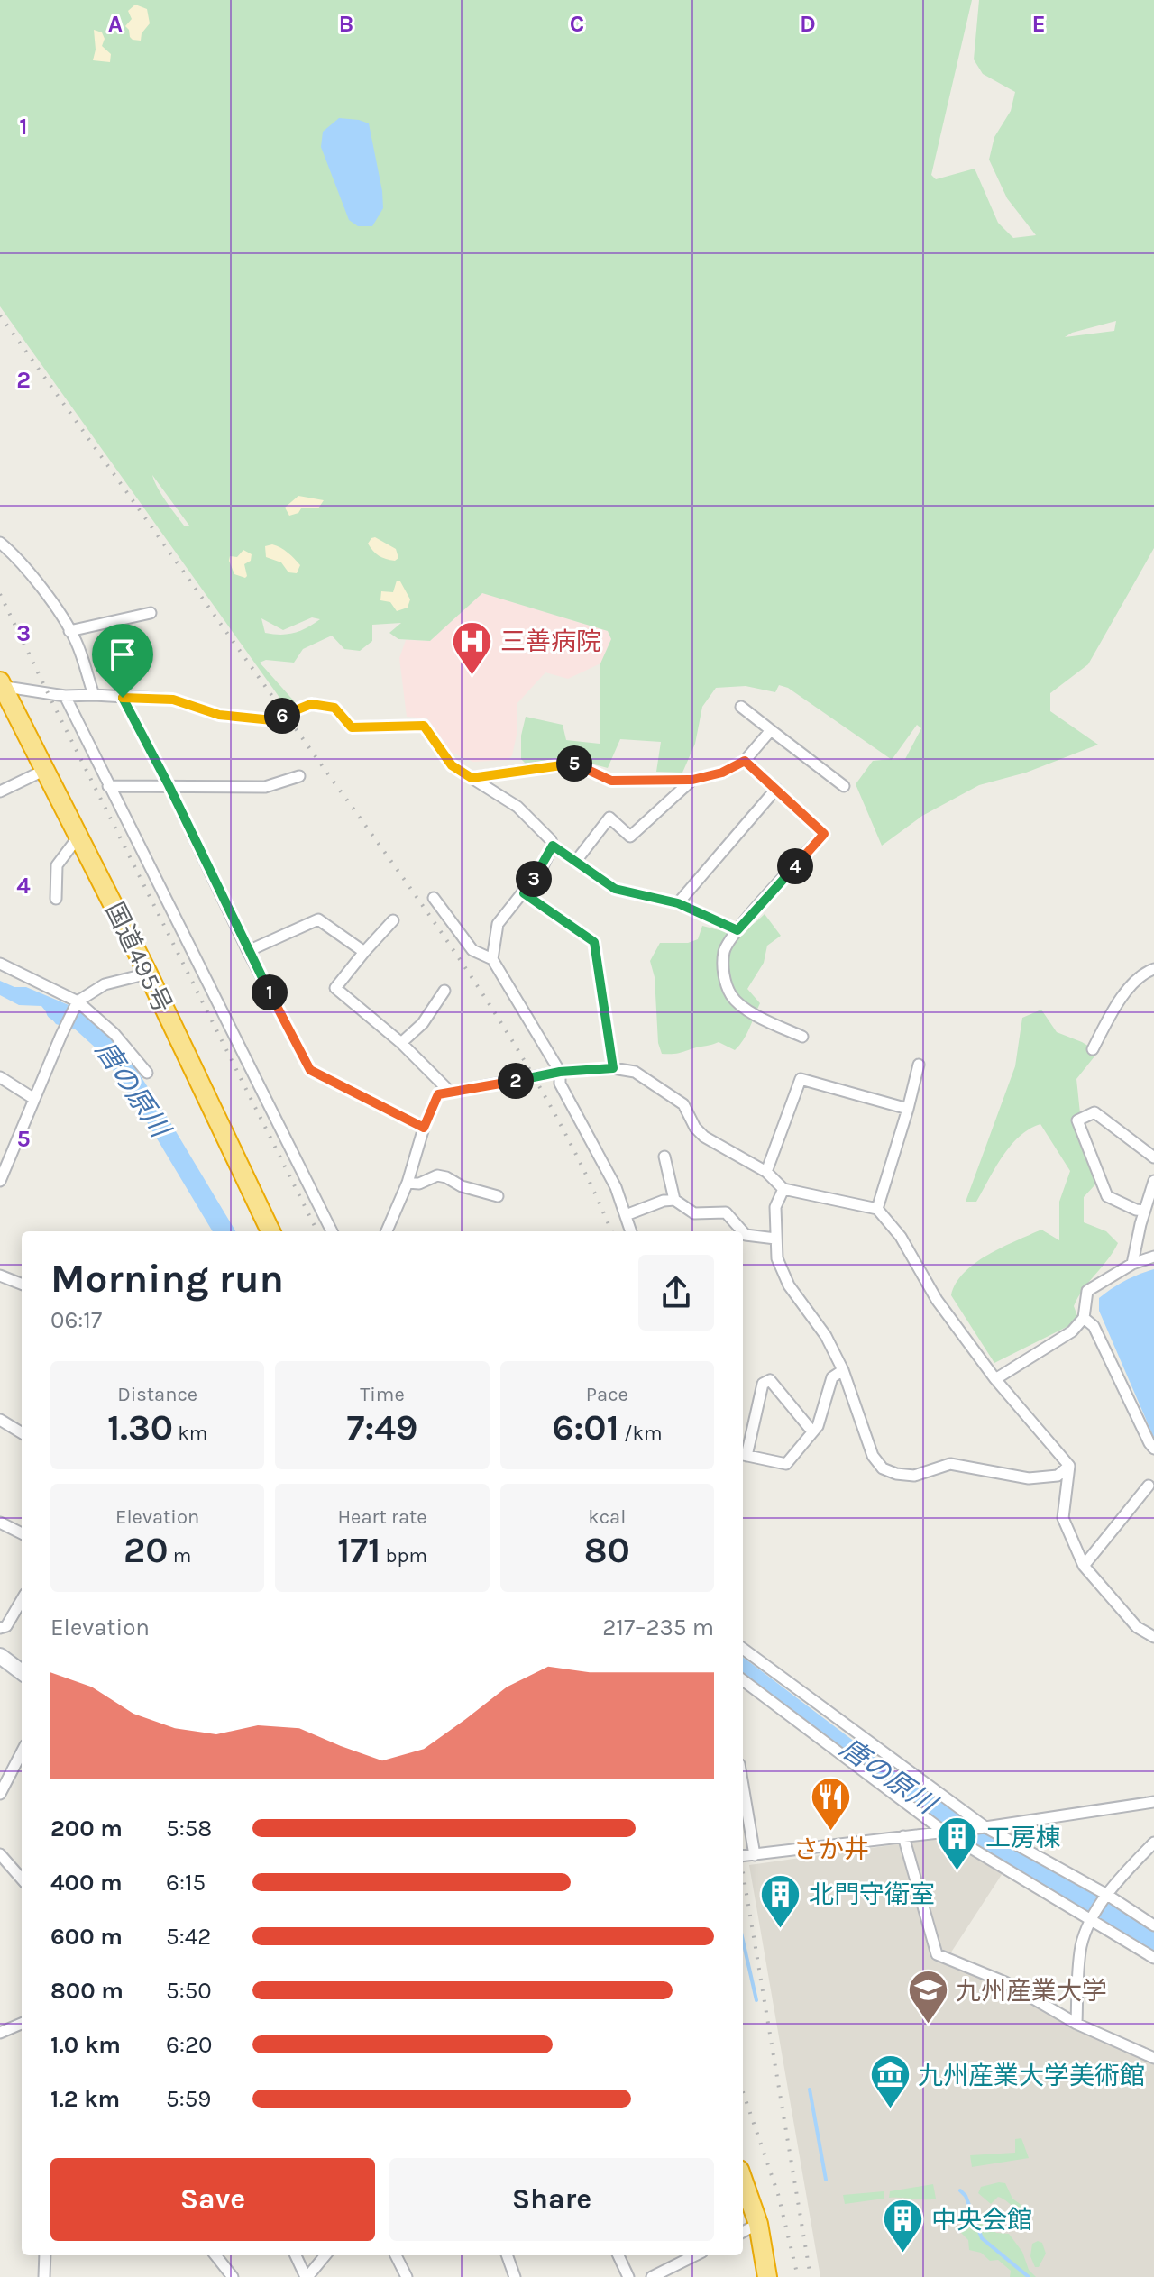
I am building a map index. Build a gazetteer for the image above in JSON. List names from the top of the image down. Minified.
{"streets":{"highway":["国道495号"]},"water":["唐の原川"],"places":{"hospital":["三善病院"],"restaurant":["さか井"],"building":["工房棟","北門守衛室","中央会館"],"school or university":["九州産業大学"],"museum":["九州産業大学美術館"]},"page":{"pins":["6","5","4","3","1","2"],"heading":["Morning run","06:17"],"stats":[["Distance","1.30 km"],["Time","7:49"],["Pace","6:01 /km"],["Elevation","20 m"],["Heart rate","171 bpm"],["kcal","80"]],"chart":["Elevation","217–235 m"],"list":[{"name":"200 m","note":"5:58"},{"name":"400 m","note":"6:15"},{"name":"600 m","note":"5:42"},{"name":"800 m","note":"5:50"},{"name":"1.0 km","note":"6:20"},{"name":"1.2 km","note":"5:59"}],"buttons":["Save","Share"]},"grid":{"columns":["A","B","C","D","E"],"rows":["1","2","3","4","5"]}}
